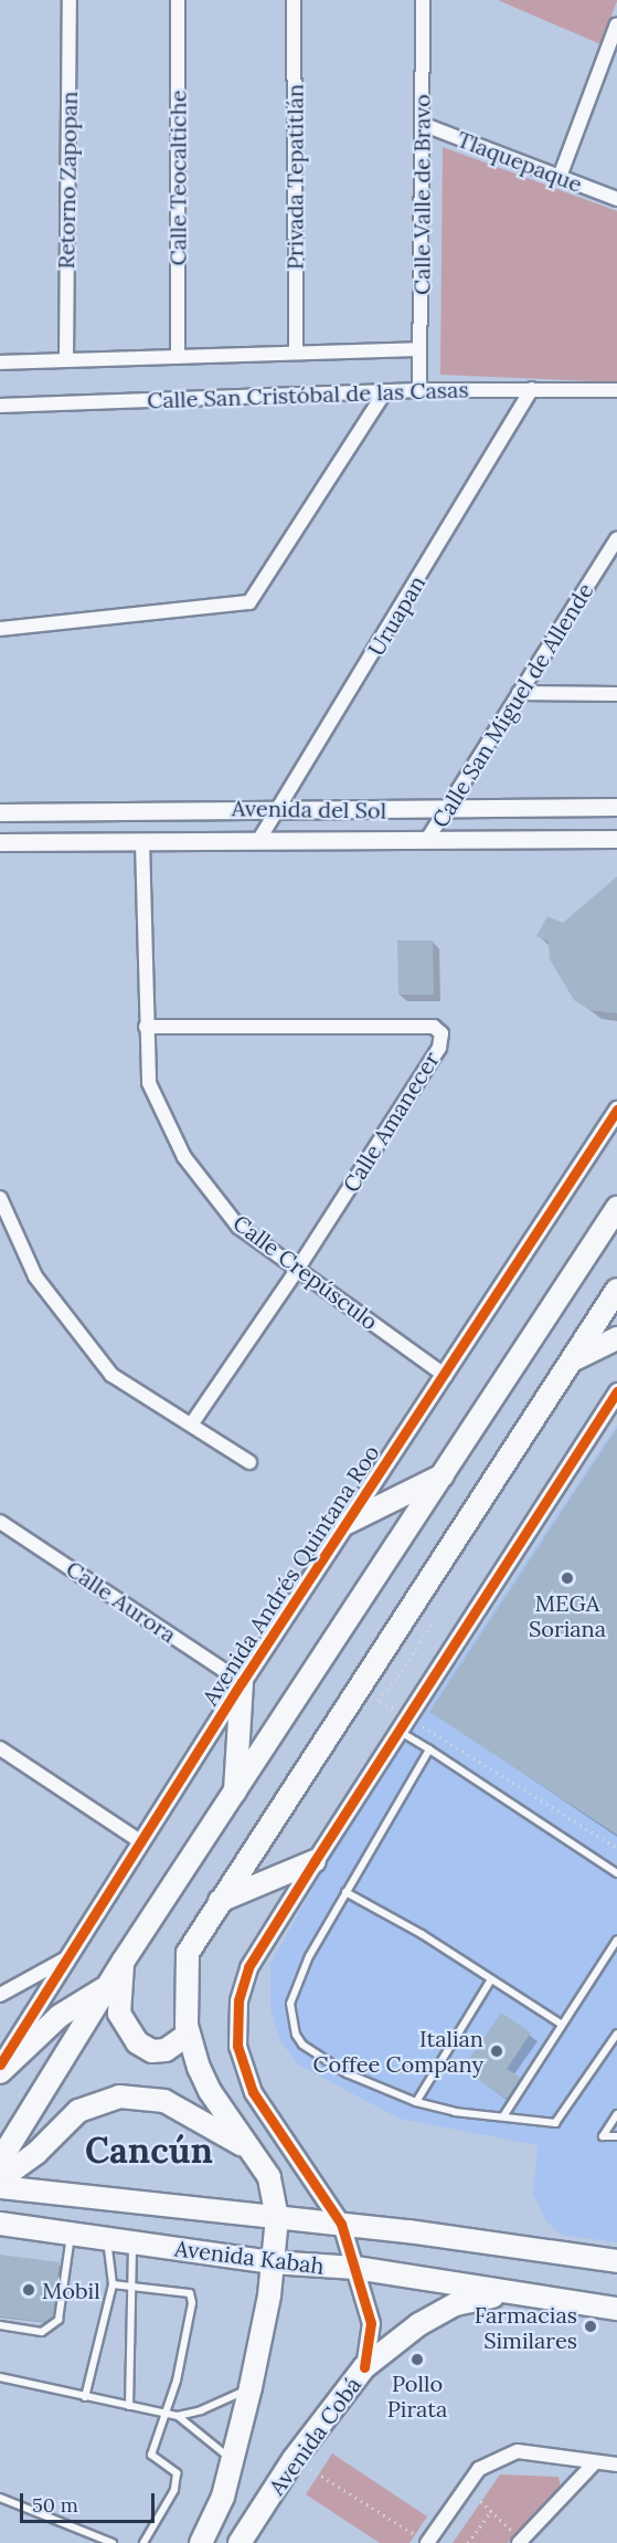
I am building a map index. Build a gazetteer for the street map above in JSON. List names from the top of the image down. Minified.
{"streets":{"main road":["Avenida Kabah","Avenida Cobá"],"street":["Tlaquepaque","Privada Tepatitlán","Calle Teocaltiche","Retorno Zapopan","Calle Valle de Bravo","Calle San Cristóbal de las Casas","Uruapan","Calle San Miguel de Allende","Avenida del Sol","Calle Amanecer","Calle Crepúsculo","Avenida Andrés Quintana Roo","Calle Aurora"]},"crossings":[["Tlaquepaque","Calle Valle de Bravo"],["Calle Valle de Bravo","Calle San Cristóbal de las Casas"],["Calle San Cristóbal de las Casas","Uruapan"],["Uruapan","Avenida del Sol"],["Calle San Miguel de Allende","Avenida del Sol"],["Avenida del Sol","Calle Crepúsculo"],["Calle Amanecer","Calle Crepúsculo"],["Calle Crepúsculo","Avenida Andrés Quintana Roo"],["Avenida Andrés Quintana Roo","Calle Aurora"],["Avenida Kabah","Avenida Cobá"]],"districts":["Cancún"],"places":["MEGA Soriana","Italian Coffee Company","Mobil","Farmacias Similares","Pollo Pirata"],"scale_bar":"50 m"}
